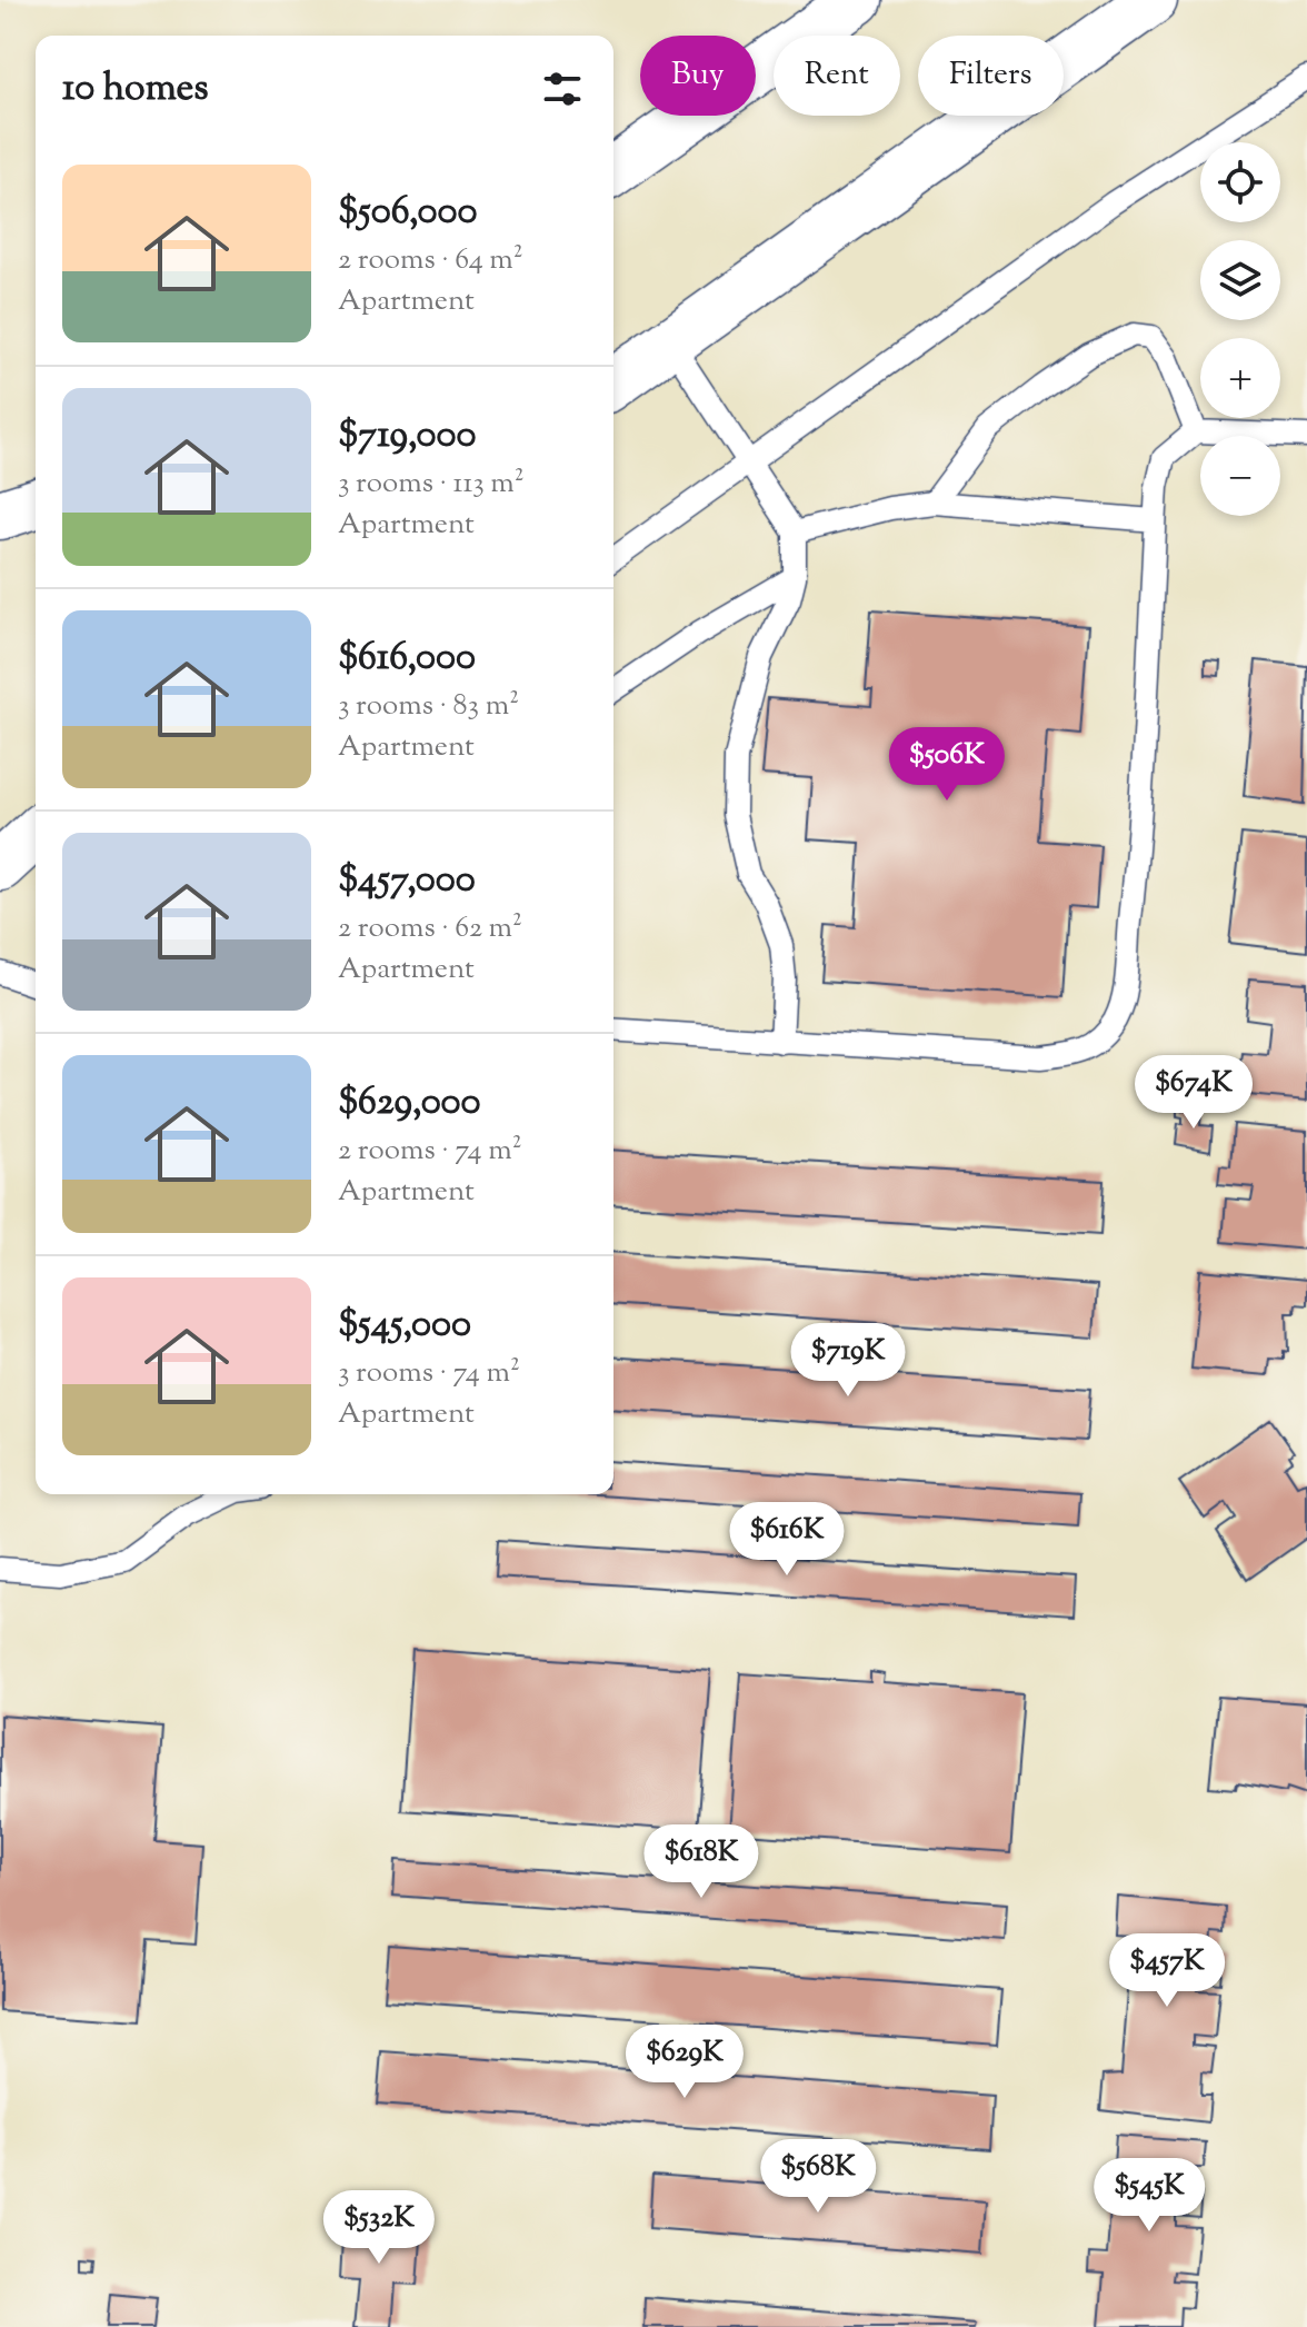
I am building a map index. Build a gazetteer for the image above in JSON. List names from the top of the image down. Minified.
{"page":{"chip":["Buy","Rent","Filters"],"heading":"10 homes","map_buttons":["+","−"],"list":[{"name":"$506,000","note":"2 rooms · 64 m² · Apartment"},{"name":"$719,000","note":"3 rooms · 113 m² · Apartment"},{"name":"$616,000","note":"3 rooms · 83 m² · Apartment"},{"name":"$457,000","note":"2 rooms · 62 m² · Apartment"},{"name":"$629,000","note":"2 rooms · 74 m² · Apartment"},{"name":"$545,000","note":"3 rooms · 74 m² · Apartment"}],"price":["$506K","$674K","$719K","$616K","$618K","$457K","$629K","$568K","$545K","$532K"]}}
